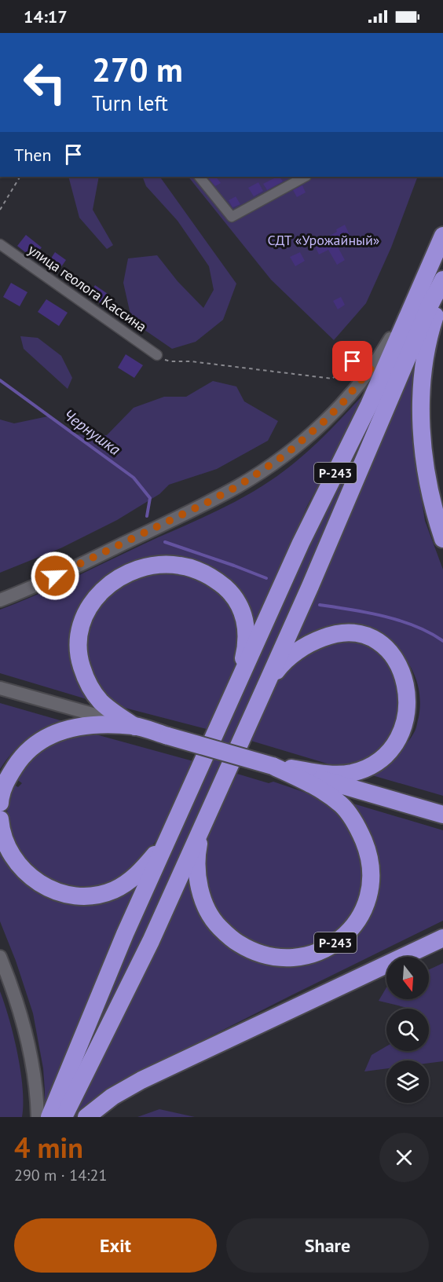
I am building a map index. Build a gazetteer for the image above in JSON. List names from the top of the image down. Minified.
{"streets":{"highway":["Р-243"],"street":["улица геолога Кассина"]},"water":["Чернушка"],"parks":["СДТ «Урожайный»"],"north":"bottom","page":{"status":"14:17","turn":["270 m","Turn left"],"then":"Then","heading":["4 min","290 m · 14:21"],"buttons":["Exit","Share"]}}
